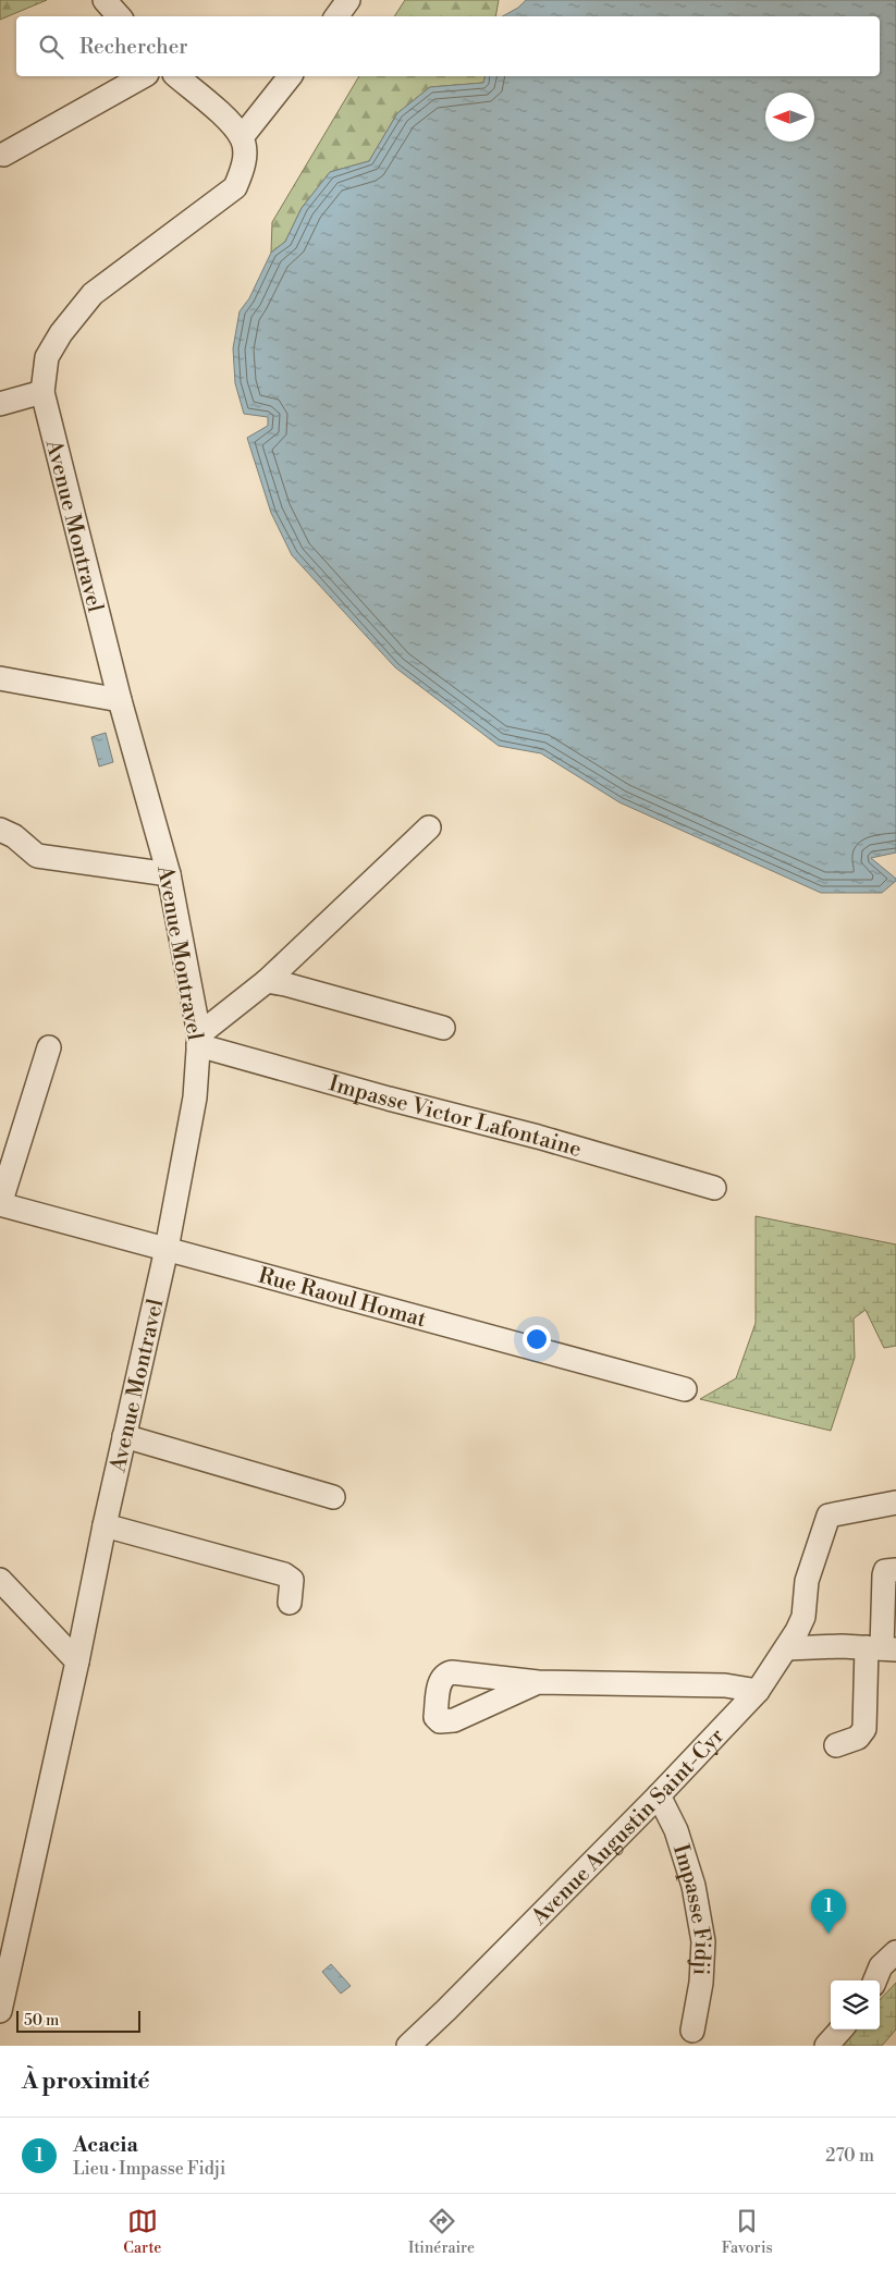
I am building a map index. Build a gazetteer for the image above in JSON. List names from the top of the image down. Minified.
{"streets":{"street":["Avenue Montravel","Impasse Victor Lafontaine","Rue Raoul Homat","Avenue Augustin Saint-Cyr","Impasse Fidji"]},"crossings":[["Avenue Montravel","Impasse Victor Lafontaine"],["Avenue Montravel","Rue Raoul Homat"],["Avenue Augustin Saint-Cyr","Impasse Fidji"]],"scale_bar":"50 m","north":"left","page":{"search":"Rechercher","pins":"1","scale":"50 m","heading":"À proximité","list":[{"mark":"1","name":"Acacia","note":"Lieu · Impasse Fidji","value":"270 m"}],"nav":["Carte","Itinéraire","Favoris"]}}
